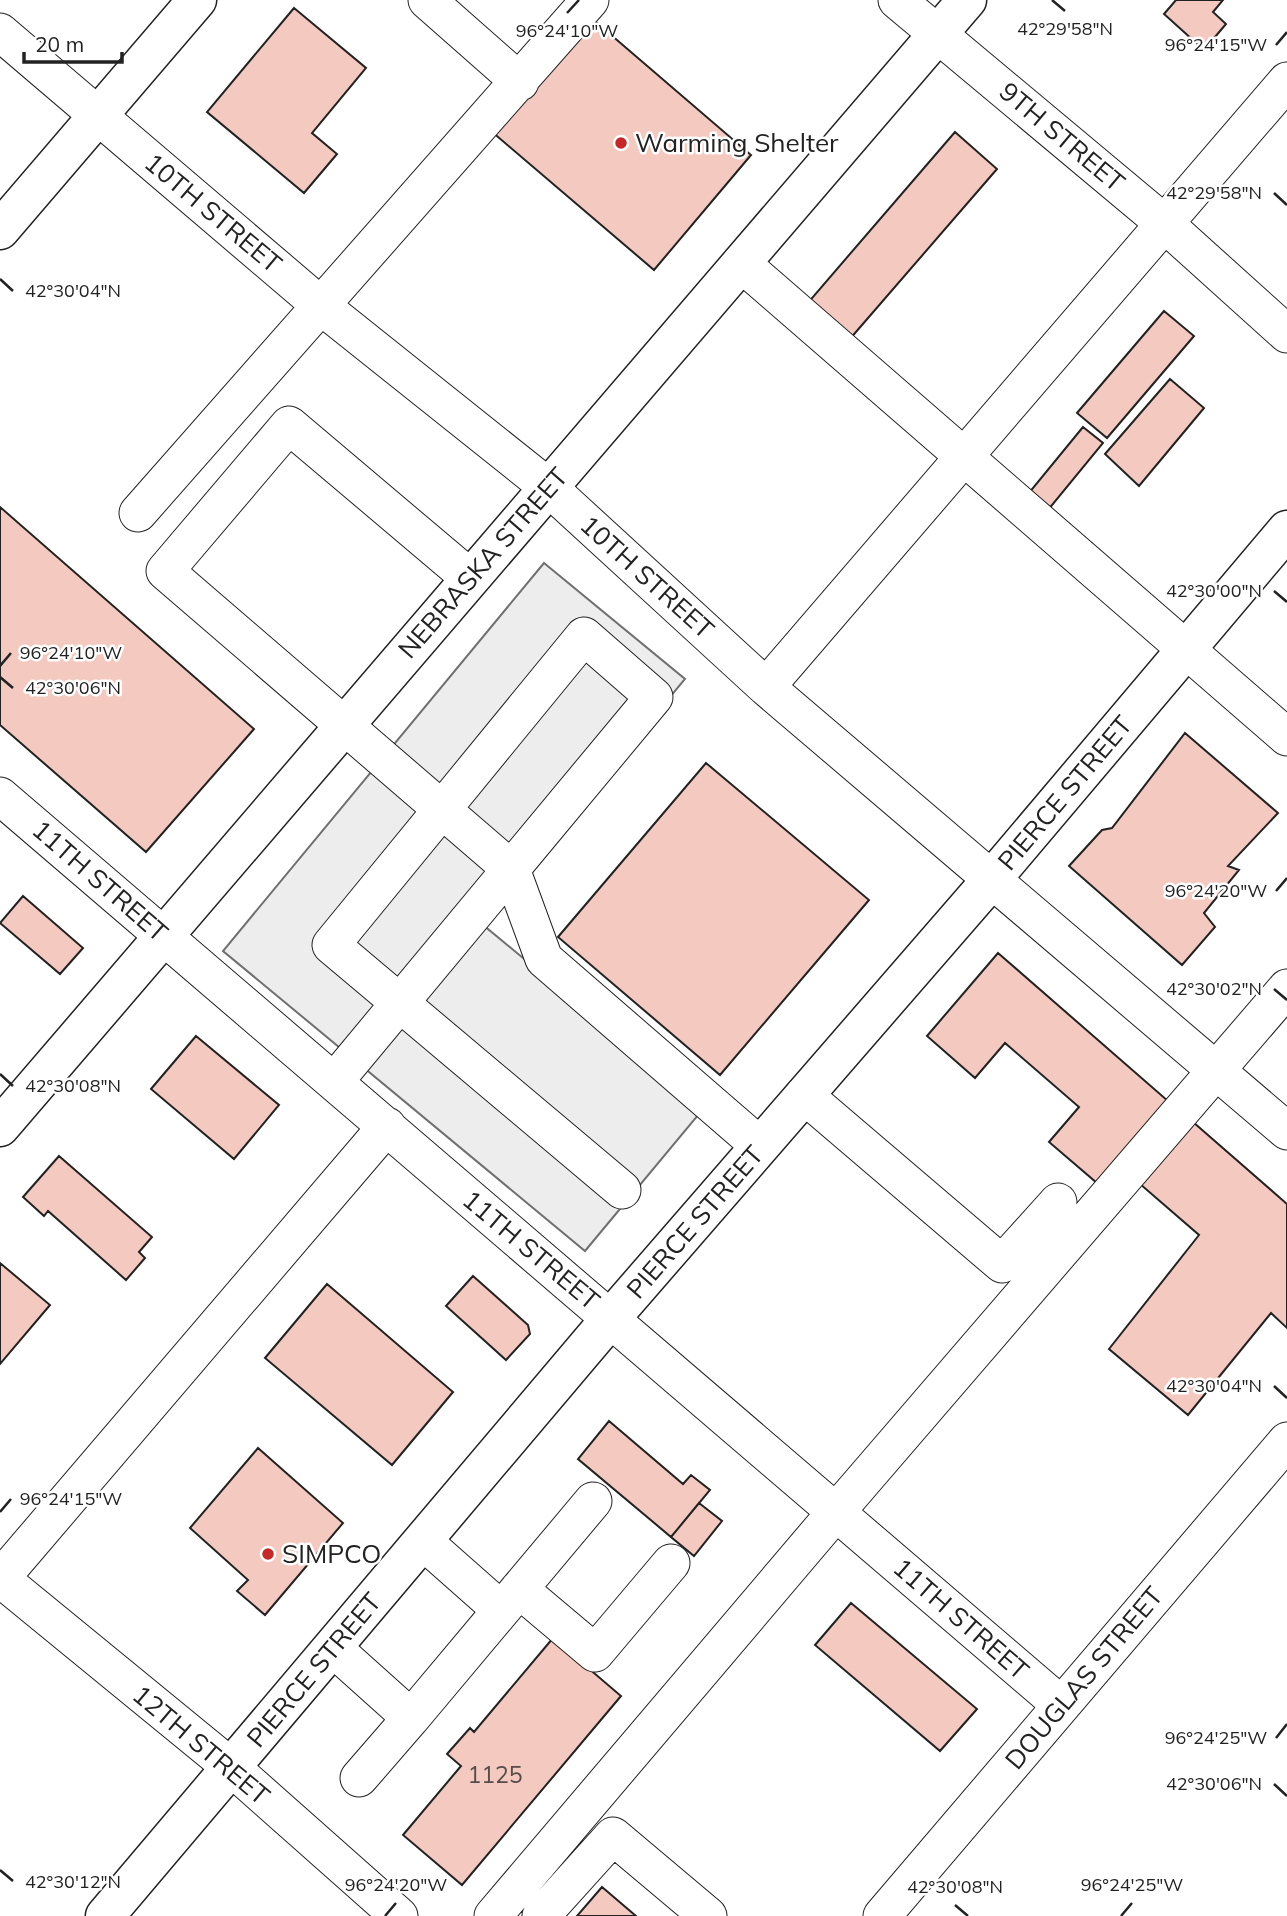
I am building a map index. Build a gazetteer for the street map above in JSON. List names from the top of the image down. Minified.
{"streets":{"main road":["NEBRASKA STREET","PIERCE STREET"],"street":["9TH STREET","10TH STREET","11TH STREET","DOUGLAS STREET","12TH STREET"]},"crossings":[["9TH STREET","NEBRASKA STREET"],["10TH STREET","NEBRASKA STREET"],["10TH STREET","PIERCE STREET"],["NEBRASKA STREET","11TH STREET"],["PIERCE STREET","11TH STREET"],["PIERCE STREET","12TH STREET"],["11TH STREET","DOUGLAS STREET"]],"places":["Warming Shelter","SIMPCO"],"house_numbers":["1125"],"scale_bar":"20 m","coordinates":["42°29'58\"N","96°24'10\"W","96°24'15\"W","42°30'04\"N","42°30'00\"N","42°30'06\"N","96°24'20\"W","42°30'02\"N","42°30'08\"N","96°24'25\"W","42°30'12\"N"]}
